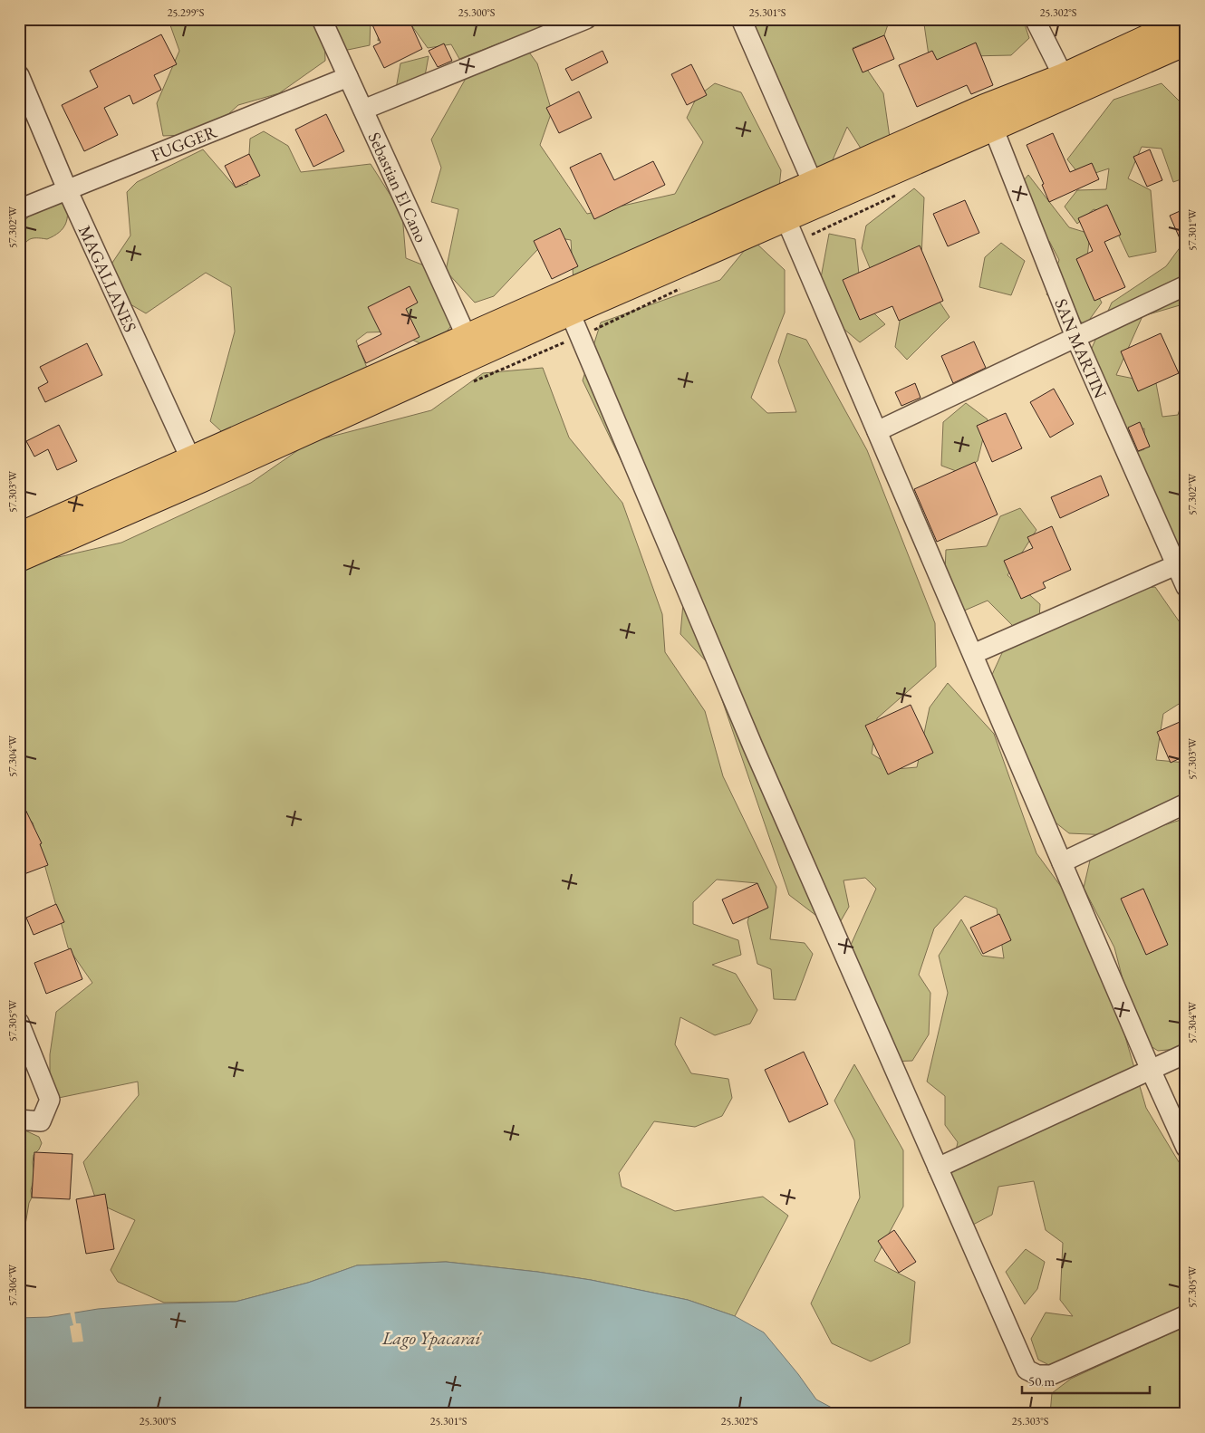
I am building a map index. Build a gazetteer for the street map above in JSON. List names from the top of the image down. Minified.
{"streets":{"street":["FUGGER","Sebastian El Cano","MAGALLANES","SAN MARTIN"]},"crossings":[["FUGGER","Sebastian El Cano"],["FUGGER","MAGALLANES"]],"water":["Lago Ypacaraí"],"scale_bar":"50 m","coordinates":["25.299°S","25.300°S","25.301°S","25.302°S","57.302°W","57.301°W","57.303°W","57.304°W","57.305°W","57.306°W","25.303°S"]}
